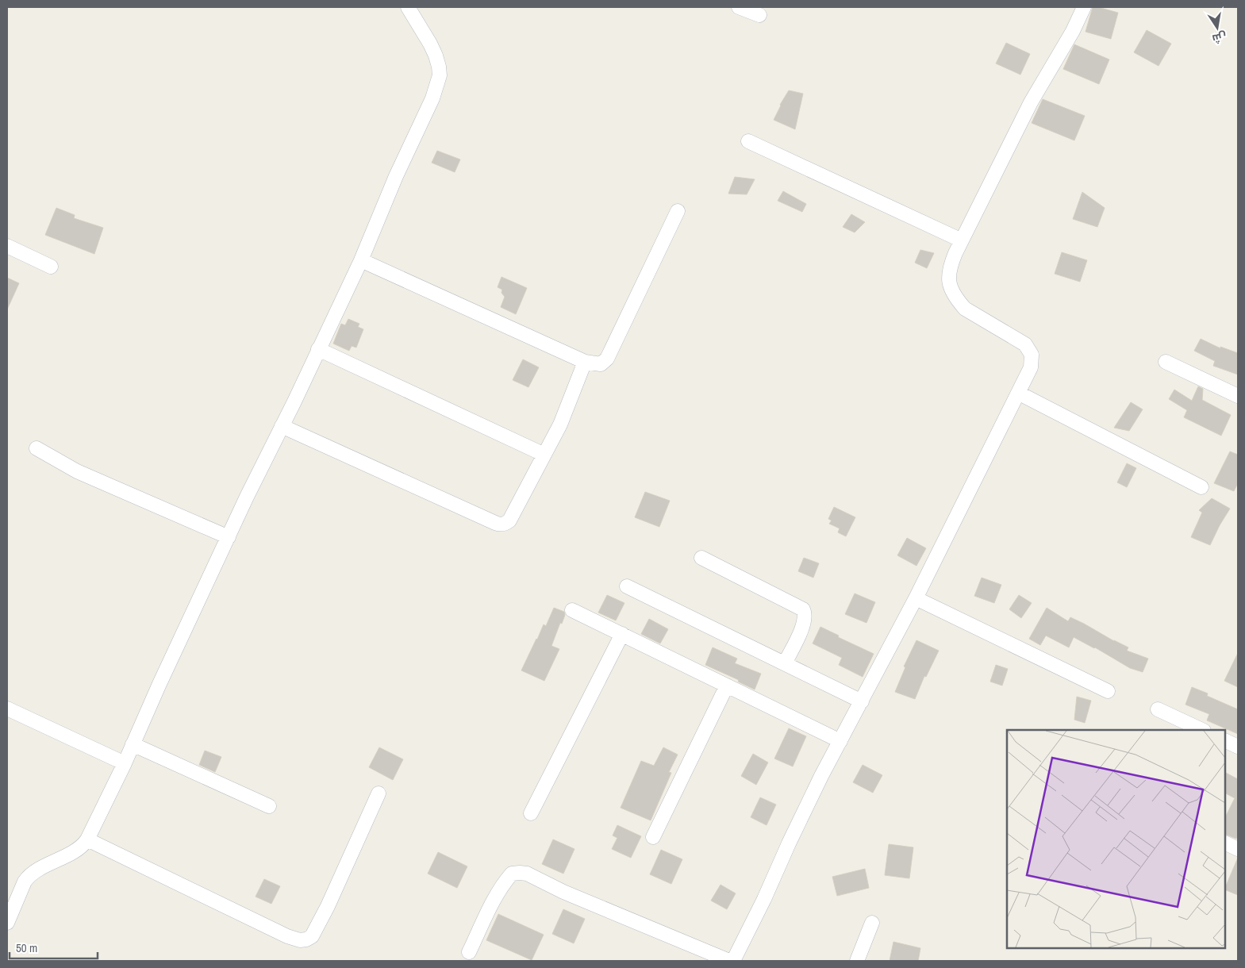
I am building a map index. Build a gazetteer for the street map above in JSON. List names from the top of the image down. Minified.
{"scale_bar":"50 m","north":"bottom"}
